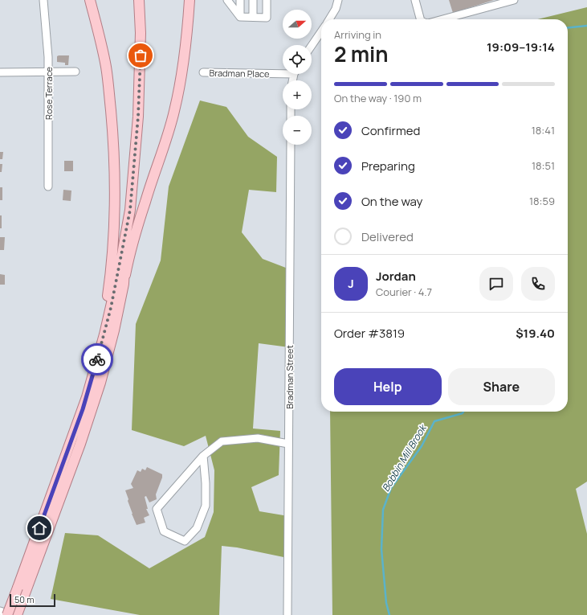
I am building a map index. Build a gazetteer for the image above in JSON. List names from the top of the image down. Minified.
{"streets":{"street":["Bradman Place","Rose Terrace","Bradman Street"]},"water":["Bobbin Mill Brook"],"scale_bar":"50 m","north":"right","page":{"map_buttons":["+","−"],"heading":["2 min","Arriving in","19:09–19:14"],"panel":["Jordan","Courier · 4.7","Order #3819","$19.40"],"bar":"On the way · 190 m","list":[["Confirmed","18:41"],["Preparing","18:51"],["On the way","18:59"],"Delivered"],"round":"J","buttons":["Help","Share"],"scale":"50 m"}}
